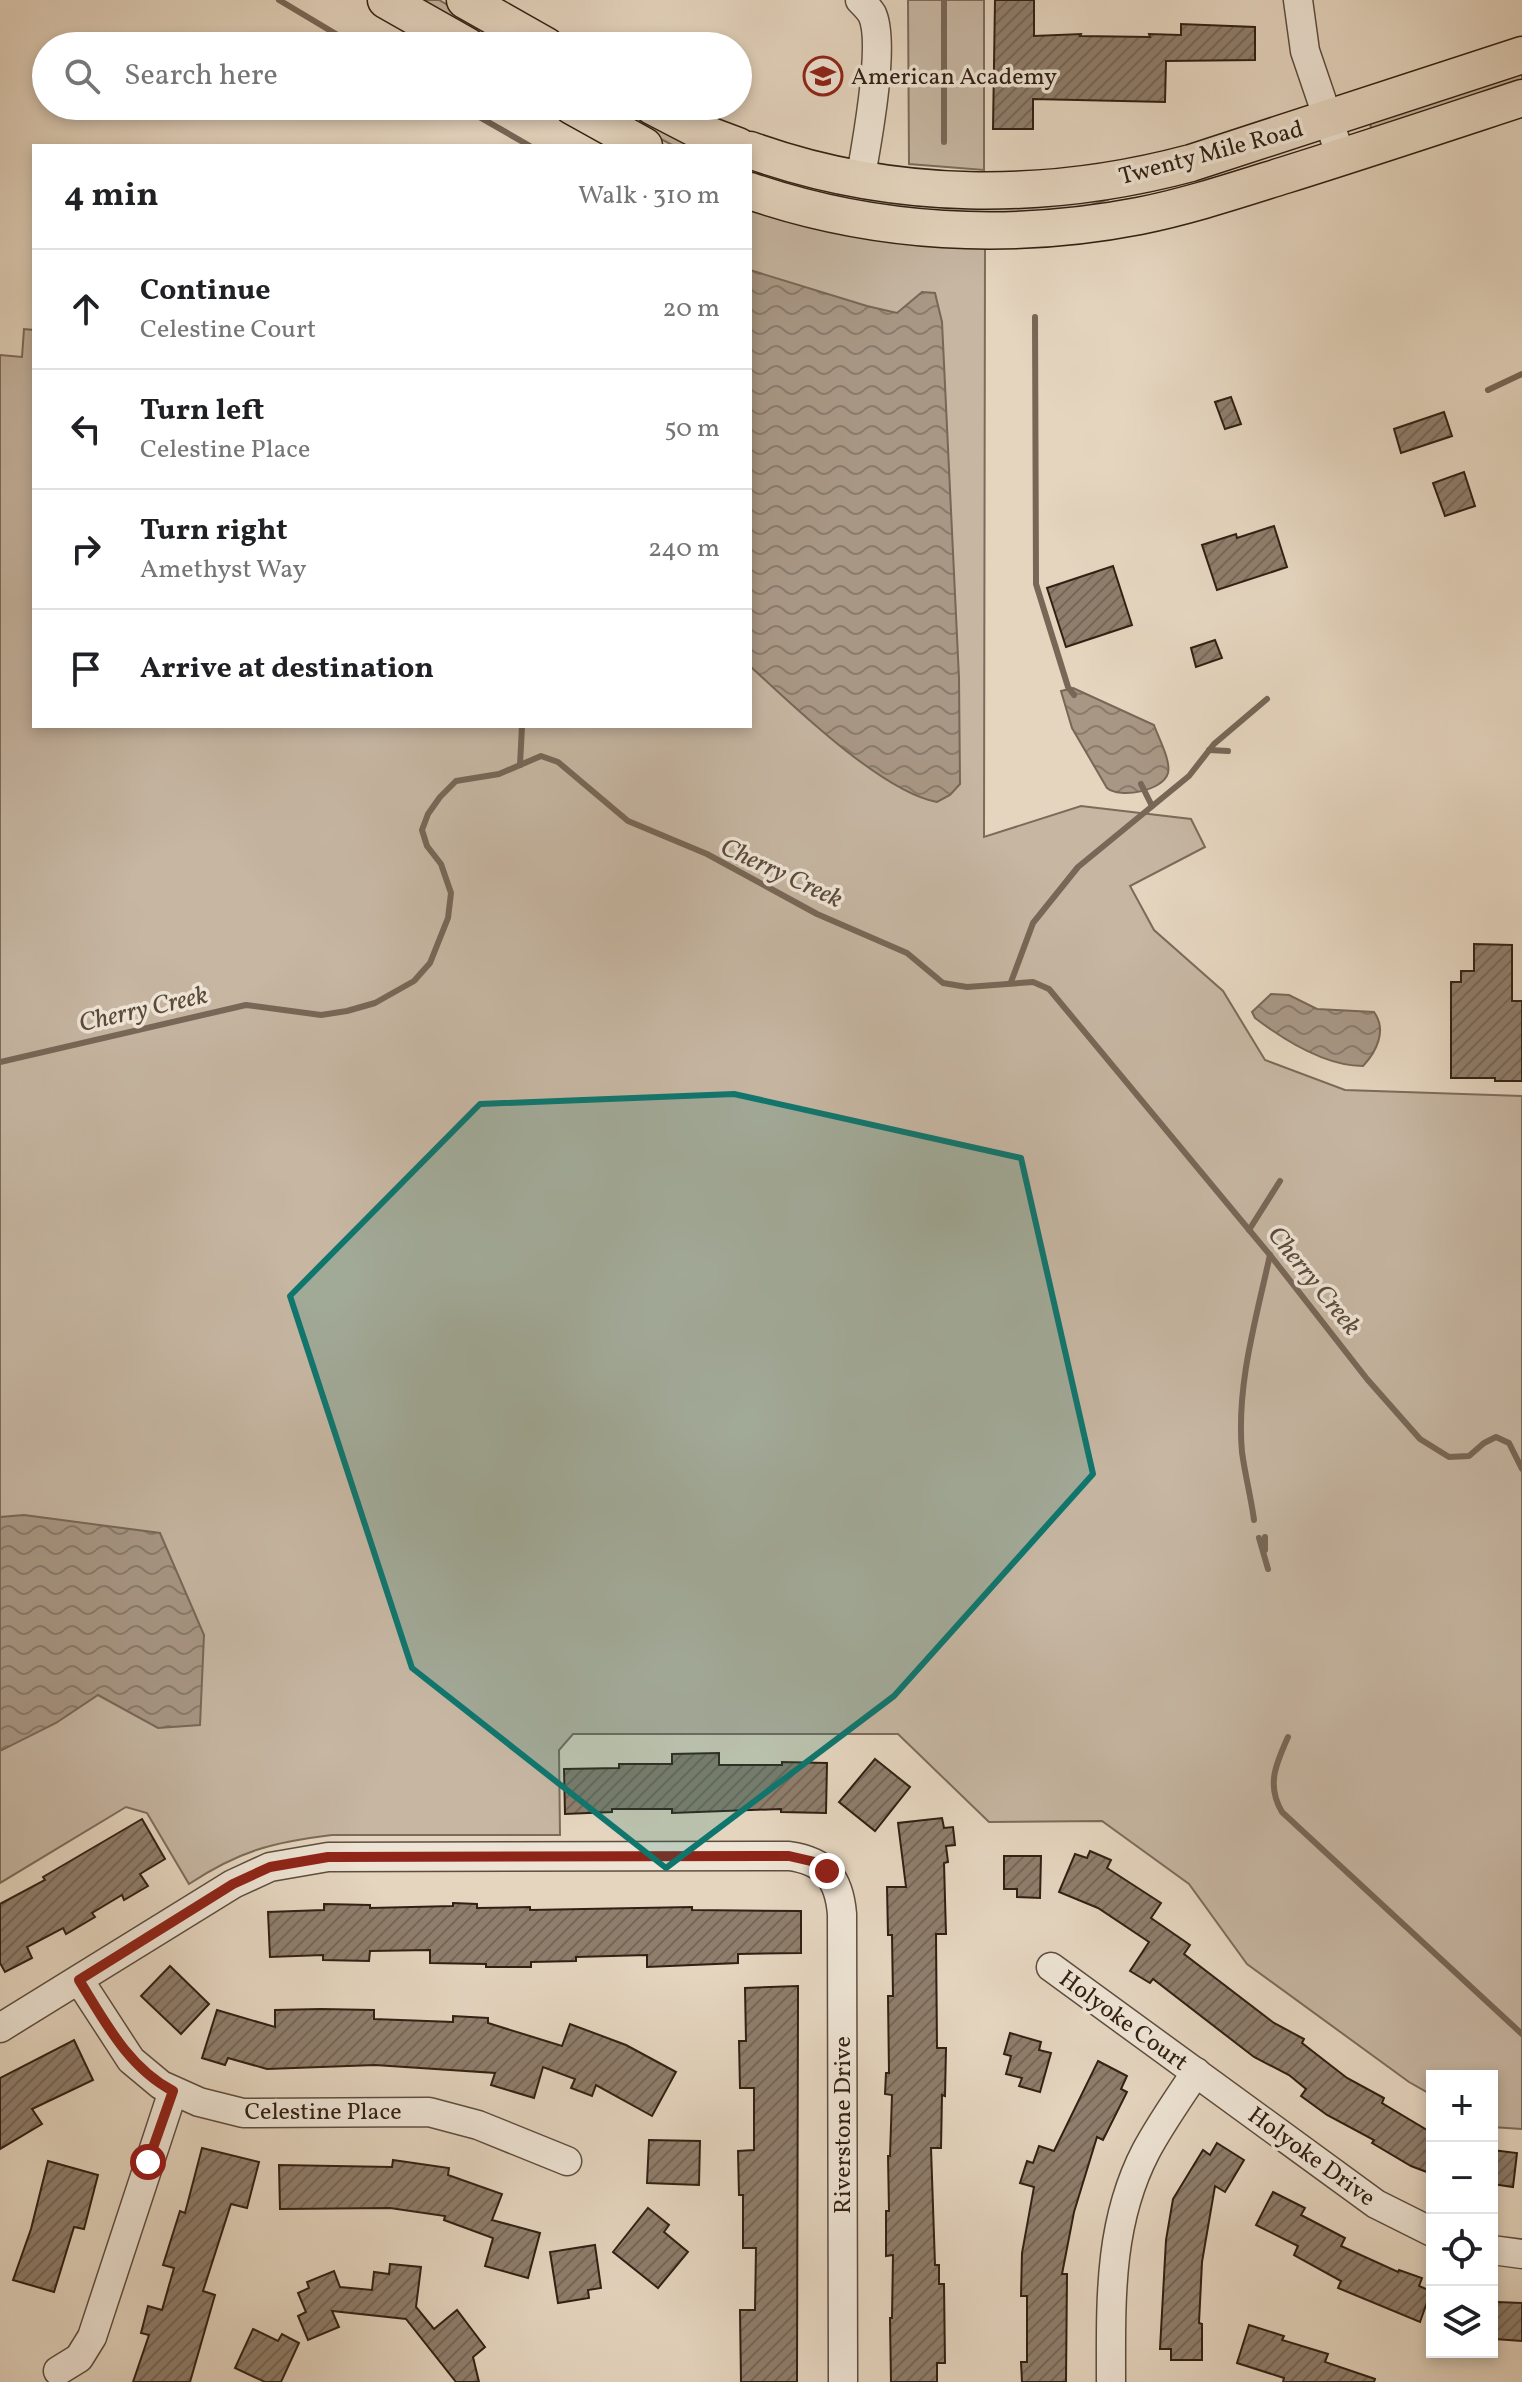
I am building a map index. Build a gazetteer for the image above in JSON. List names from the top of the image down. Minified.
{"streets":{"main road":["Twenty Mile Road"],"street":["Holyoke Court","Celestine Place","Riverstone Drive","Holyoke Drive"]},"crossings":[["Holyoke Court","Holyoke Drive"],["Celestine Place","Riverstone Drive"]],"water":["Cherry Creek"],"places":{"school or university":["American Academy"]},"page":{"search":"Search here","heading":["4 min","Walk · 310 m"],"list":[["Continue","Celestine Court","20 m"],["Turn left","Celestine Place","50 m"],["Turn right","Amethyst Way","240 m"],"Arrive at destination"],"map_buttons":["+","−"]}}
